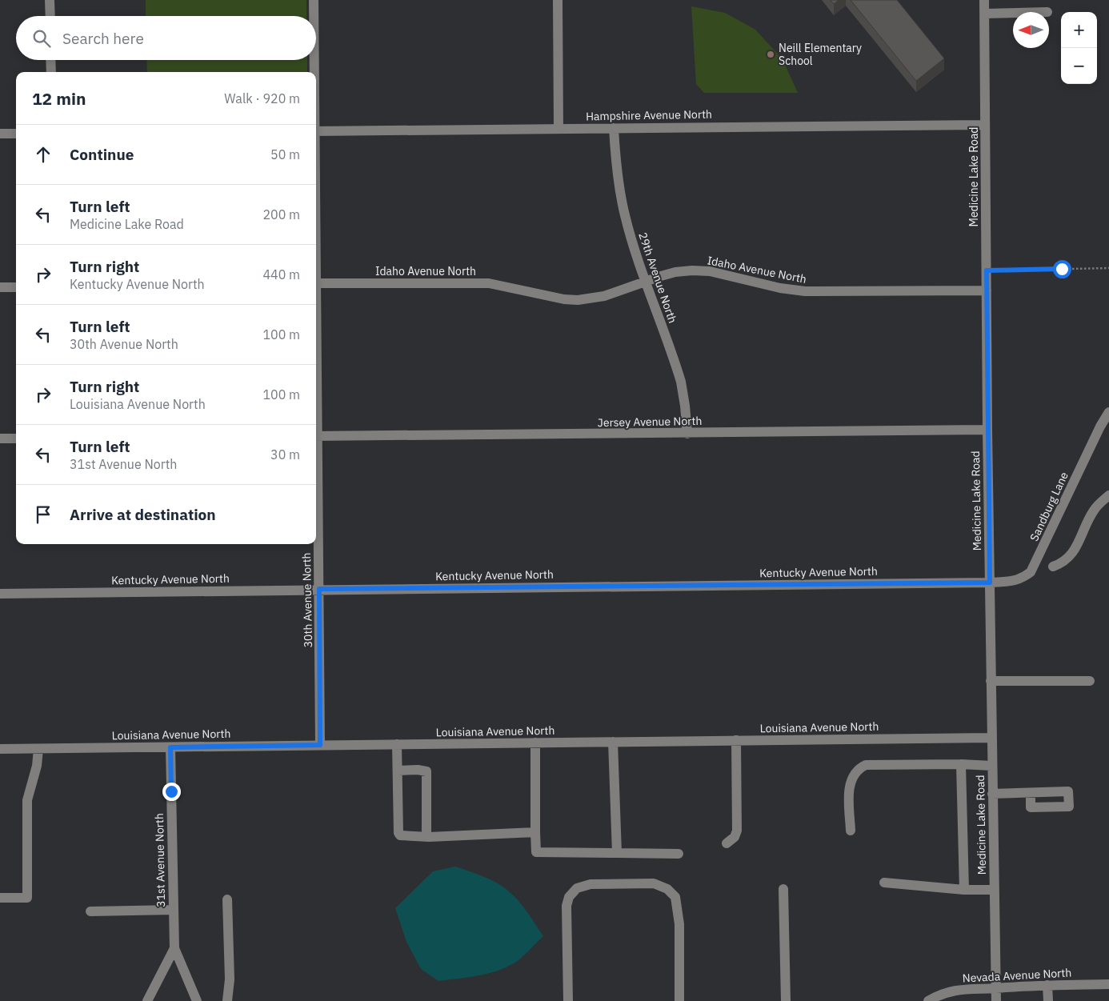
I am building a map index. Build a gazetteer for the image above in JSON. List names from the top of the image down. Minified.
{"streets":{"street":["Hampshire Avenue North","Medicine Lake Road","Idaho Avenue North","29th Avenue North","Jersey Avenue North","Sandburg Lane","Kentucky Avenue North","30th Avenue North","Louisiana Avenue North","31st Avenue North","Nevada Avenue North"]},"crossings":[["Hampshire Avenue North","Medicine Lake Road"],["Hampshire Avenue North","29th Avenue North"],["Medicine Lake Road","Idaho Avenue North"],["Medicine Lake Road","Jersey Avenue North"],["Medicine Lake Road","Sandburg Lane"],["Medicine Lake Road","Kentucky Avenue North"],["Medicine Lake Road","Louisiana Avenue North"],["Medicine Lake Road","Nevada Avenue North"],["Idaho Avenue North","29th Avenue North"],["29th Avenue North","Jersey Avenue North"],["Sandburg Lane","Kentucky Avenue North"],["Kentucky Avenue North","30th Avenue North"],["30th Avenue North","Louisiana Avenue North"],["Louisiana Avenue North","31st Avenue North"]],"places":["Neill Elementary School"],"north":"left","page":{"map_buttons":["+","−"],"search":"Search here","heading":["12 min","Walk · 920 m"],"list":[["Continue","50 m"],["Turn left","Medicine Lake Road","200 m"],["Turn right","Kentucky Avenue North","440 m"],["Turn left","30th Avenue North","100 m"],["Turn right","Louisiana Avenue North","100 m"],["Turn left","31st Avenue North","30 m"],"Arrive at destination"]}}
